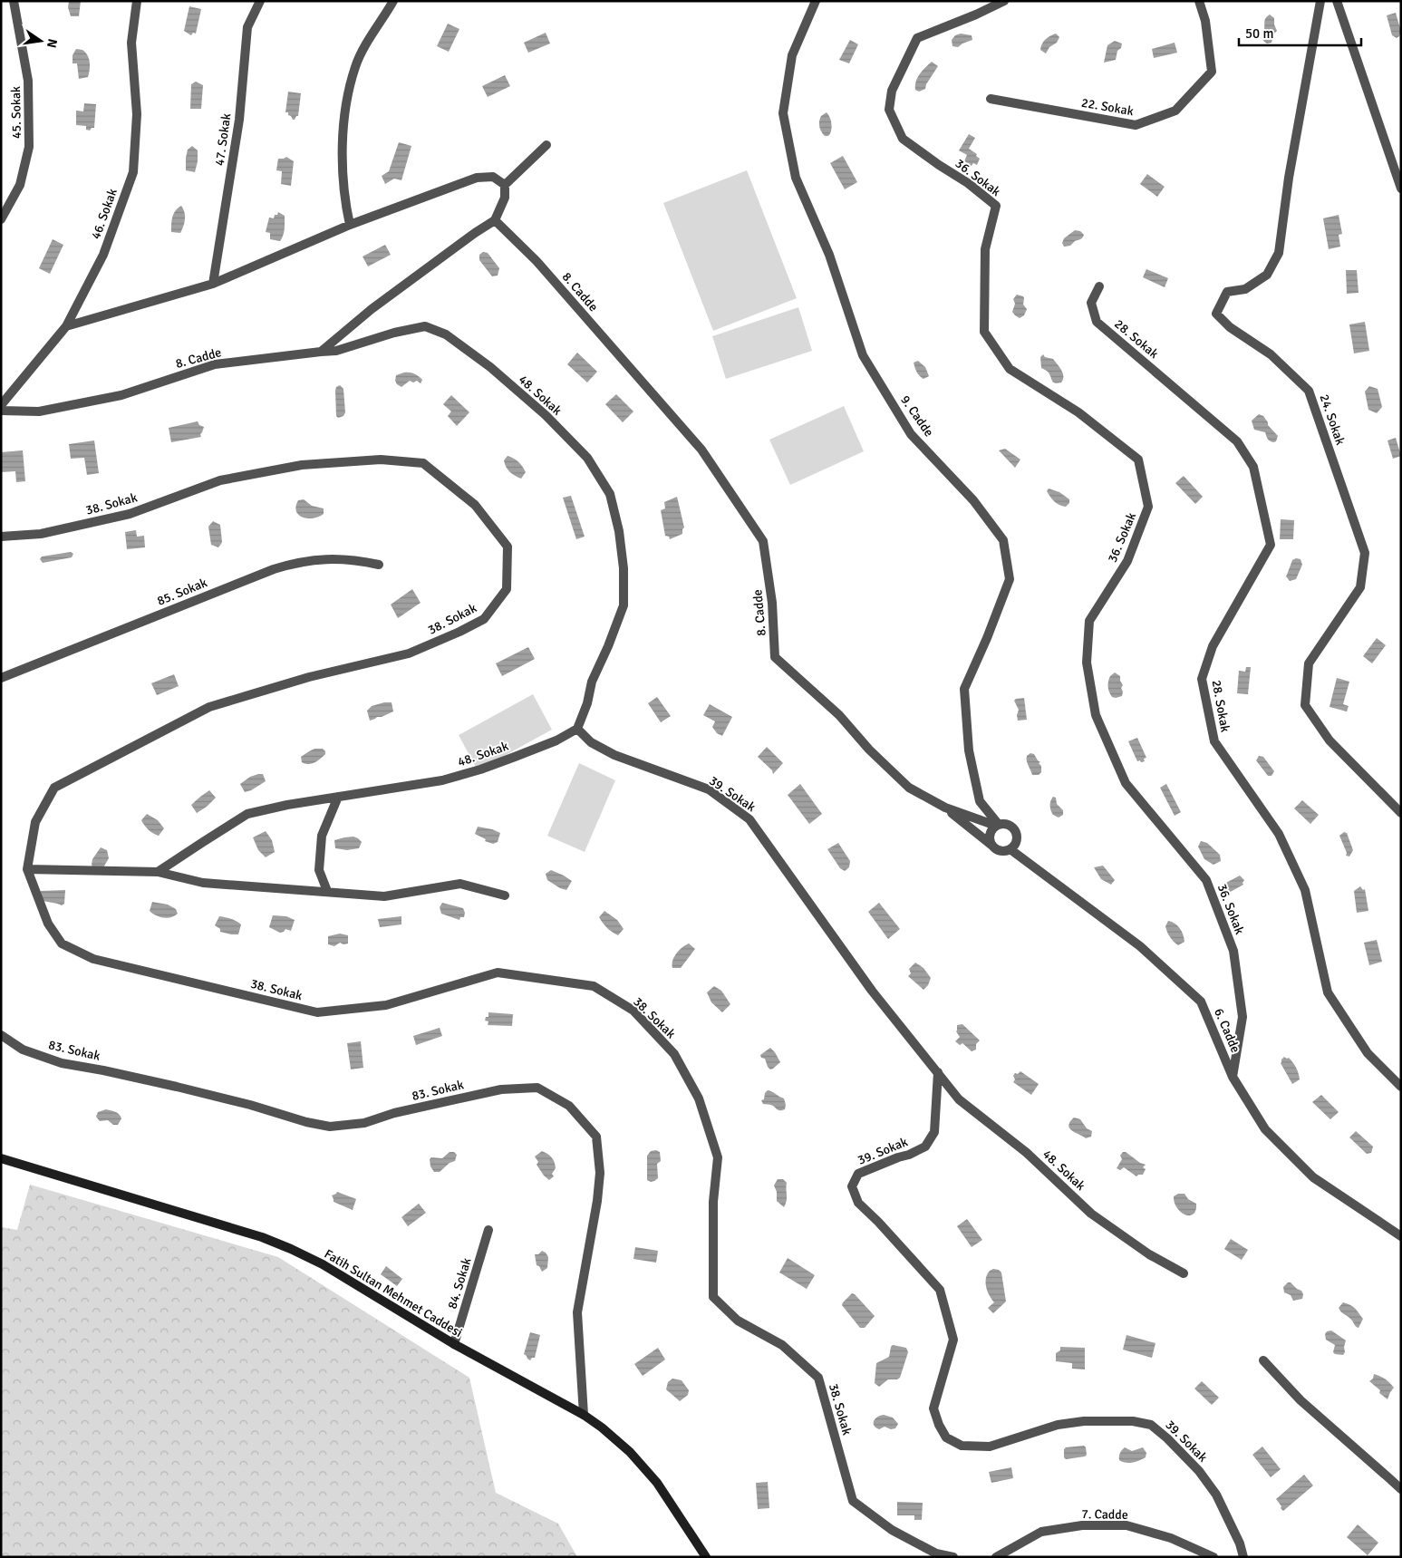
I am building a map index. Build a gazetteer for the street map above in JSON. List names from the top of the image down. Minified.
{"streets":{"main road":["Fatih Sultan Mehmet Caddesi"],"street":["22. Sokak","45. Sokak","47. Sokak","36. Sokak","46. Sokak","8. Cadde","28. Sokak","48. Sokak","9. Cadde","24. Sokak","38. Sokak","85. Sokak","39. Sokak","6. Cadde","83. Sokak","84. Sokak","7. Cadde"]},"crossings":[["36. Sokak","6. Cadde"],["8. Cadde","48. Sokak"],["8. Cadde","9. Cadde"],["8. Cadde","6. Cadde"],["48. Sokak","39. Sokak"],["9. Cadde","6. Cadde"],["83. Sokak","Fatih Sultan Mehmet Caddesi"],["84. Sokak","Fatih Sultan Mehmet Caddesi"]],"scale_bar":"50 m","north":"right"}
